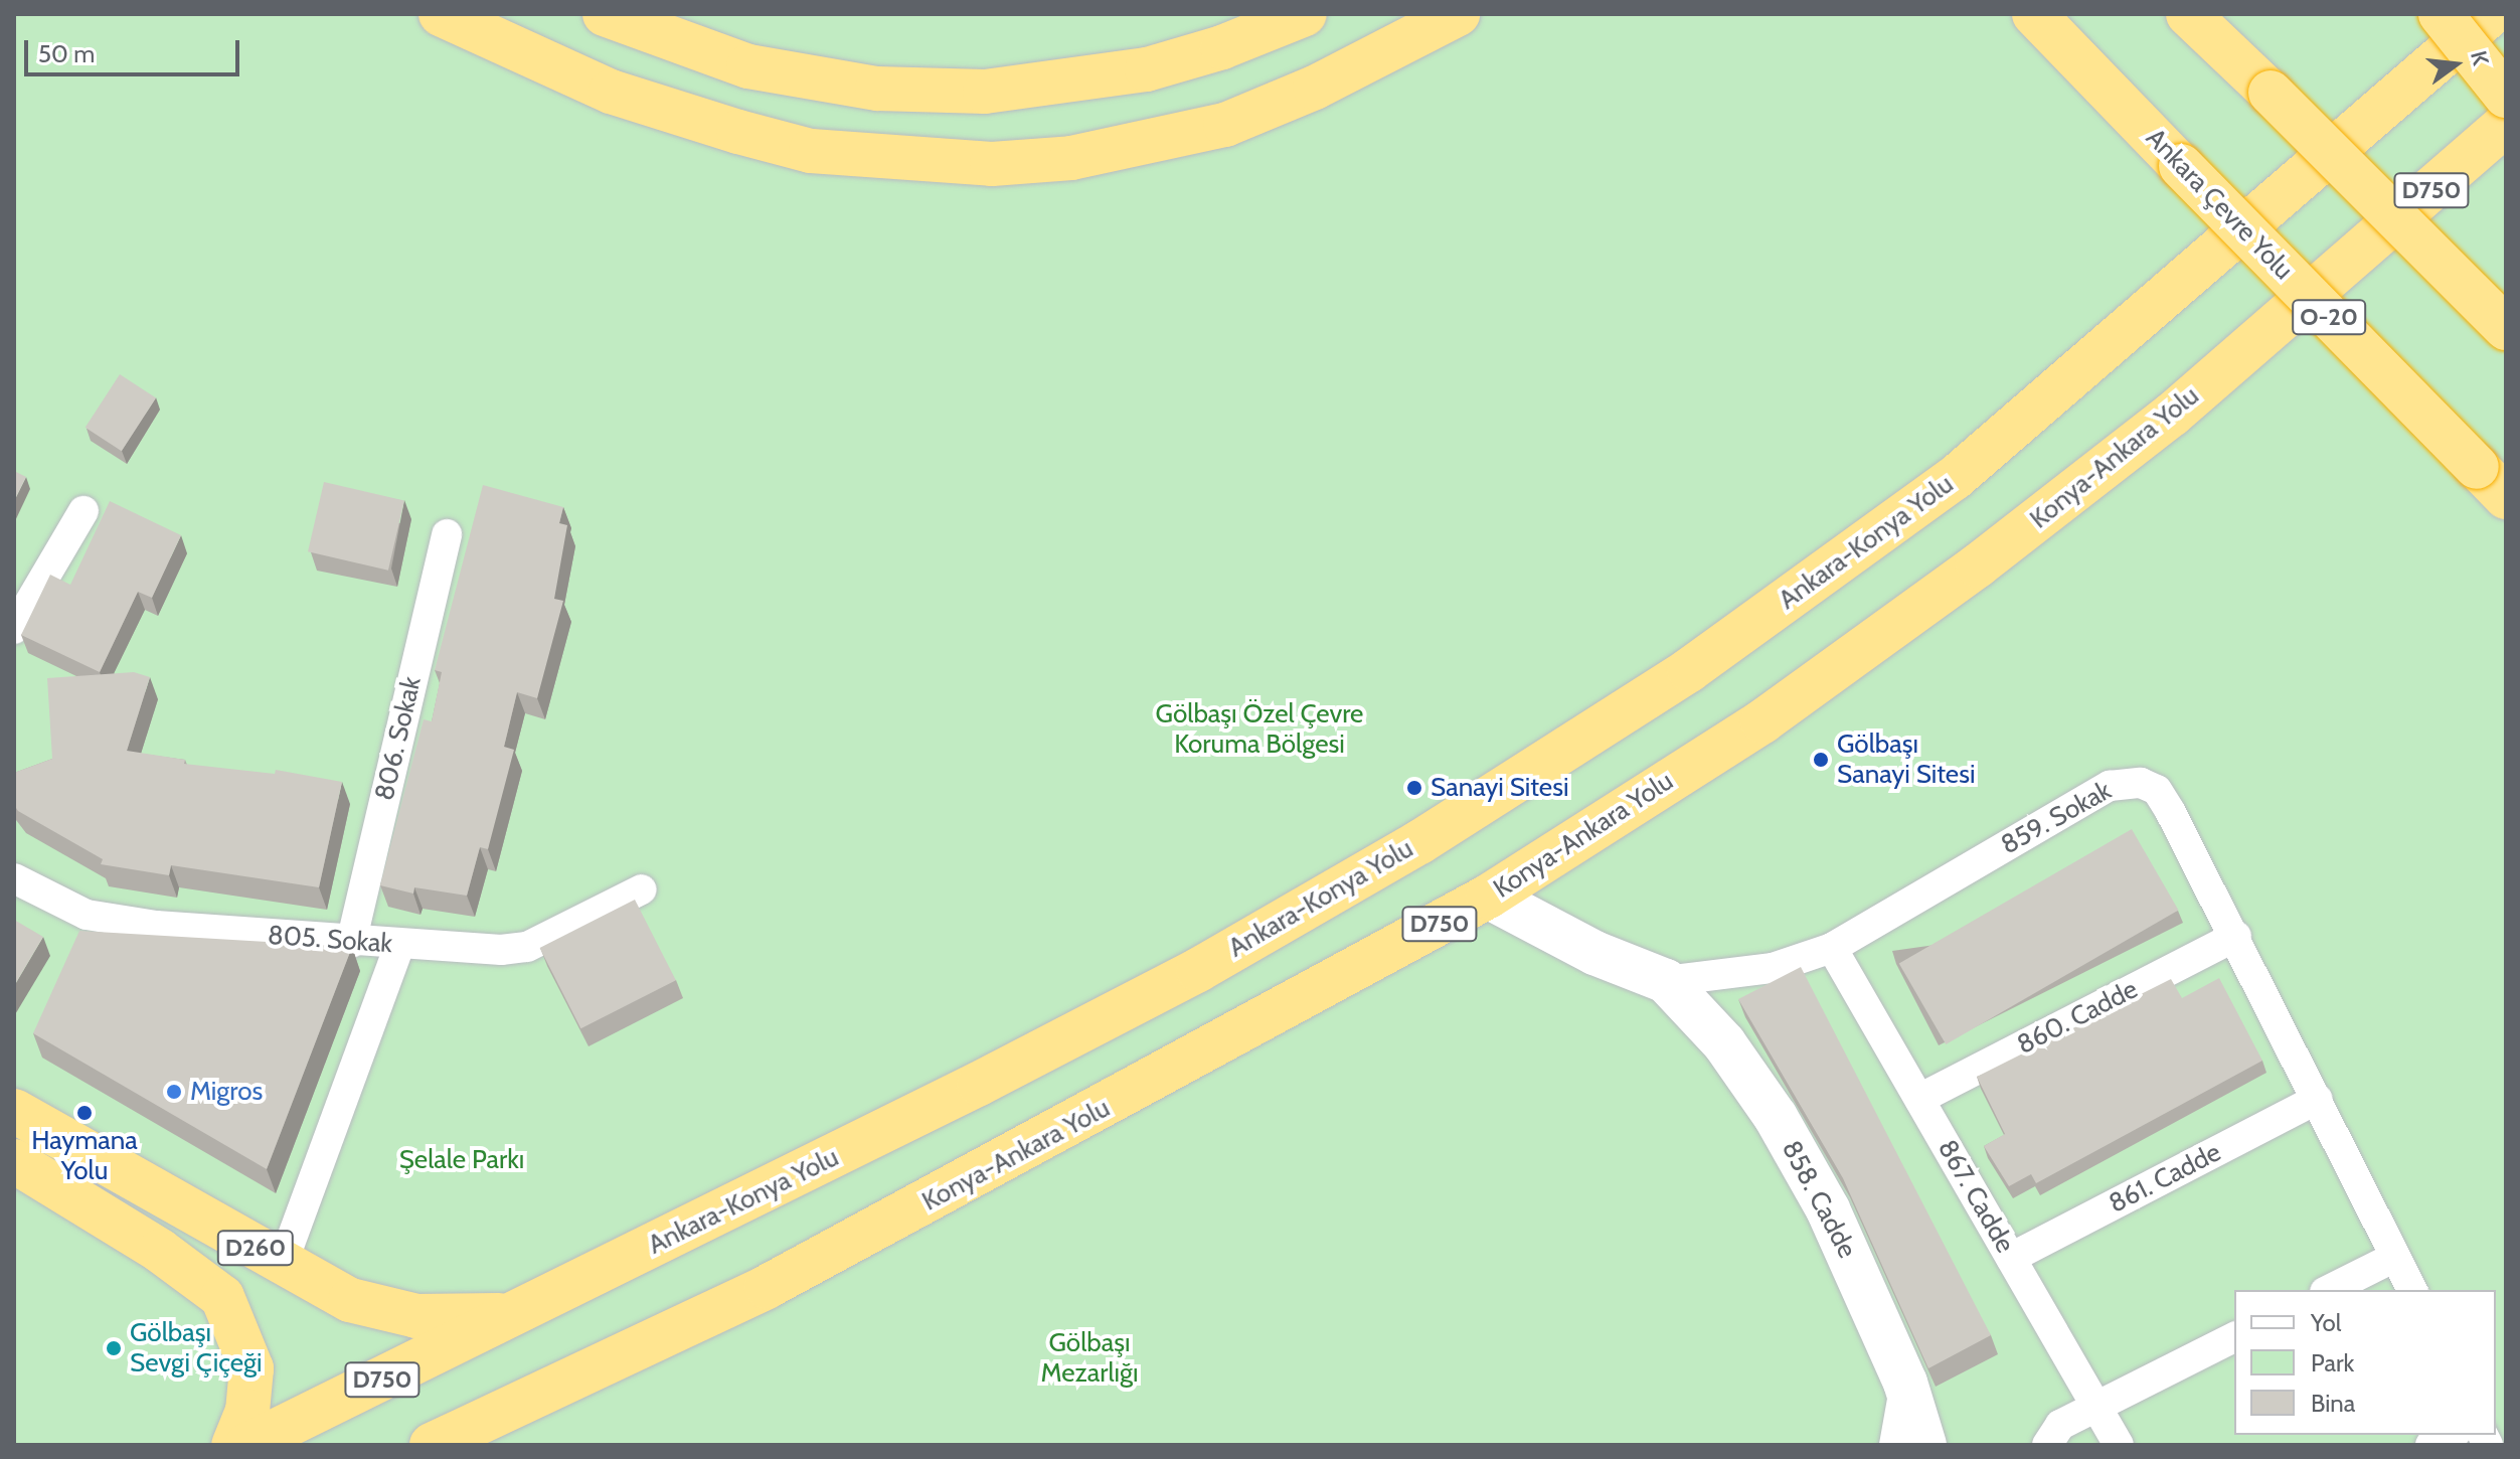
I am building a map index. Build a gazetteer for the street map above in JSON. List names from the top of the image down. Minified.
{"streets":{"highway":["D750","Ankara Çevre Yolu","O-20","Konya-Ankara Yolu","Ankara-Konya Yolu","D260"],"street":["806. Sokak","859. Sokak","805. Sokak","860. Cadde","861. Cadde","867. Cadde","858. Cadde"]},"crossings":[["D750","Ankara-Konya Yolu"],["Konya-Ankara Yolu","859. Sokak"],["Ankara-Konya Yolu","D260"],["806. Sokak","805. Sokak"],["859. Sokak","860. Cadde"],["859. Sokak","861. Cadde"],["859. Sokak","867. Cadde"],["859. Sokak","858. Cadde"],["860. Cadde","867. Cadde"],["861. Cadde","867. Cadde"]],"parks":["Gölbaşı Özel Çevre Koruma Bölgesi","Şelale Parkı","Gölbaşı Mezarlığı"],"places":["Gölbaşı Sanayi Sitesi","Sanayi Sitesi","Migros","Haymana Yolu","Gölbaşı Sevgi Çiçeği"],"legend":["Yol","Park","Bina"],"scale_bar":"50 m","north":"right"}
